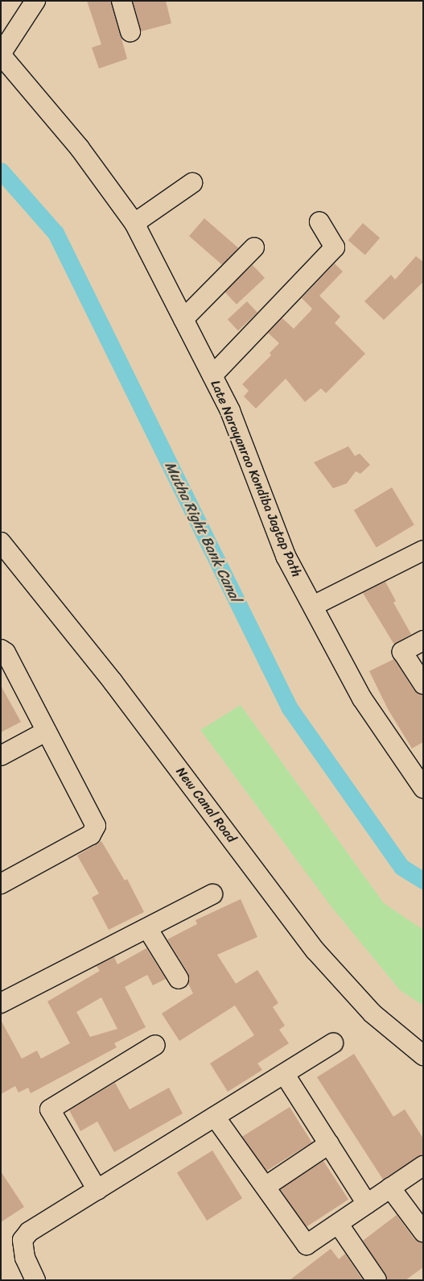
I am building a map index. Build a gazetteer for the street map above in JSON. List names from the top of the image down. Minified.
{"streets":{"street":["Late Narayanrao Kondiba Jagtap Path","New Canal Road"]},"water":["Mutha Right Bank Canal"]}
